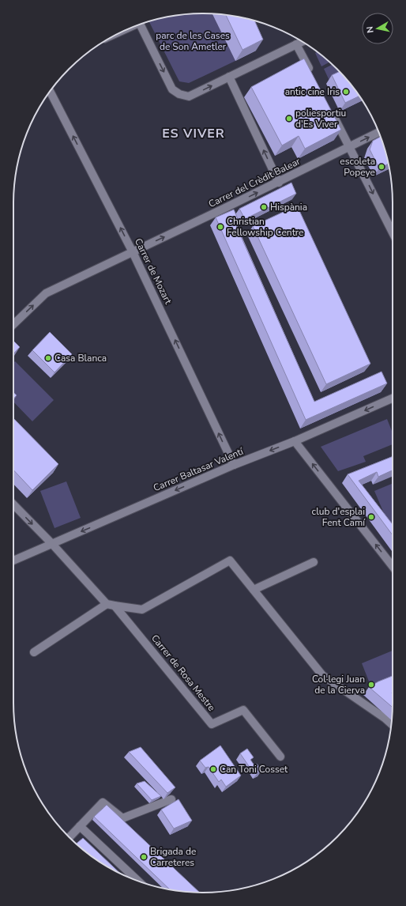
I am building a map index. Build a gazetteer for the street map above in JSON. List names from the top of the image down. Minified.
{"streets":{"street":["Carrer del Crèdit Balear","Carrer de Mozart","Carrer Baltasar Valentí","Carrer de Rosa Mestre"]},"crossings":[["Carrer del Crèdit Balear","Carrer de Mozart"],["Carrer de Mozart","Carrer Baltasar Valentí"],["Carrer Baltasar Valentí","Carrer de Rosa Mestre"]],"one_way":["Carrer del Crèdit Balear","Carrer de Mozart","Carrer Baltasar Valentí"],"districts":["ES VIVER"],"parks":["parc de les Cases de Son Ametler"],"places":["antic cine Iris","poliesportiu d'Es Viver","escoleta Popeye","Hispània","Christian Fellowship Centre","Casa Blanca","club d'esplai Fent Camí","Col·legi Juan de la Cierva","Can Toni Cosset","Brigada de Carreteres"],"north":"left"}
